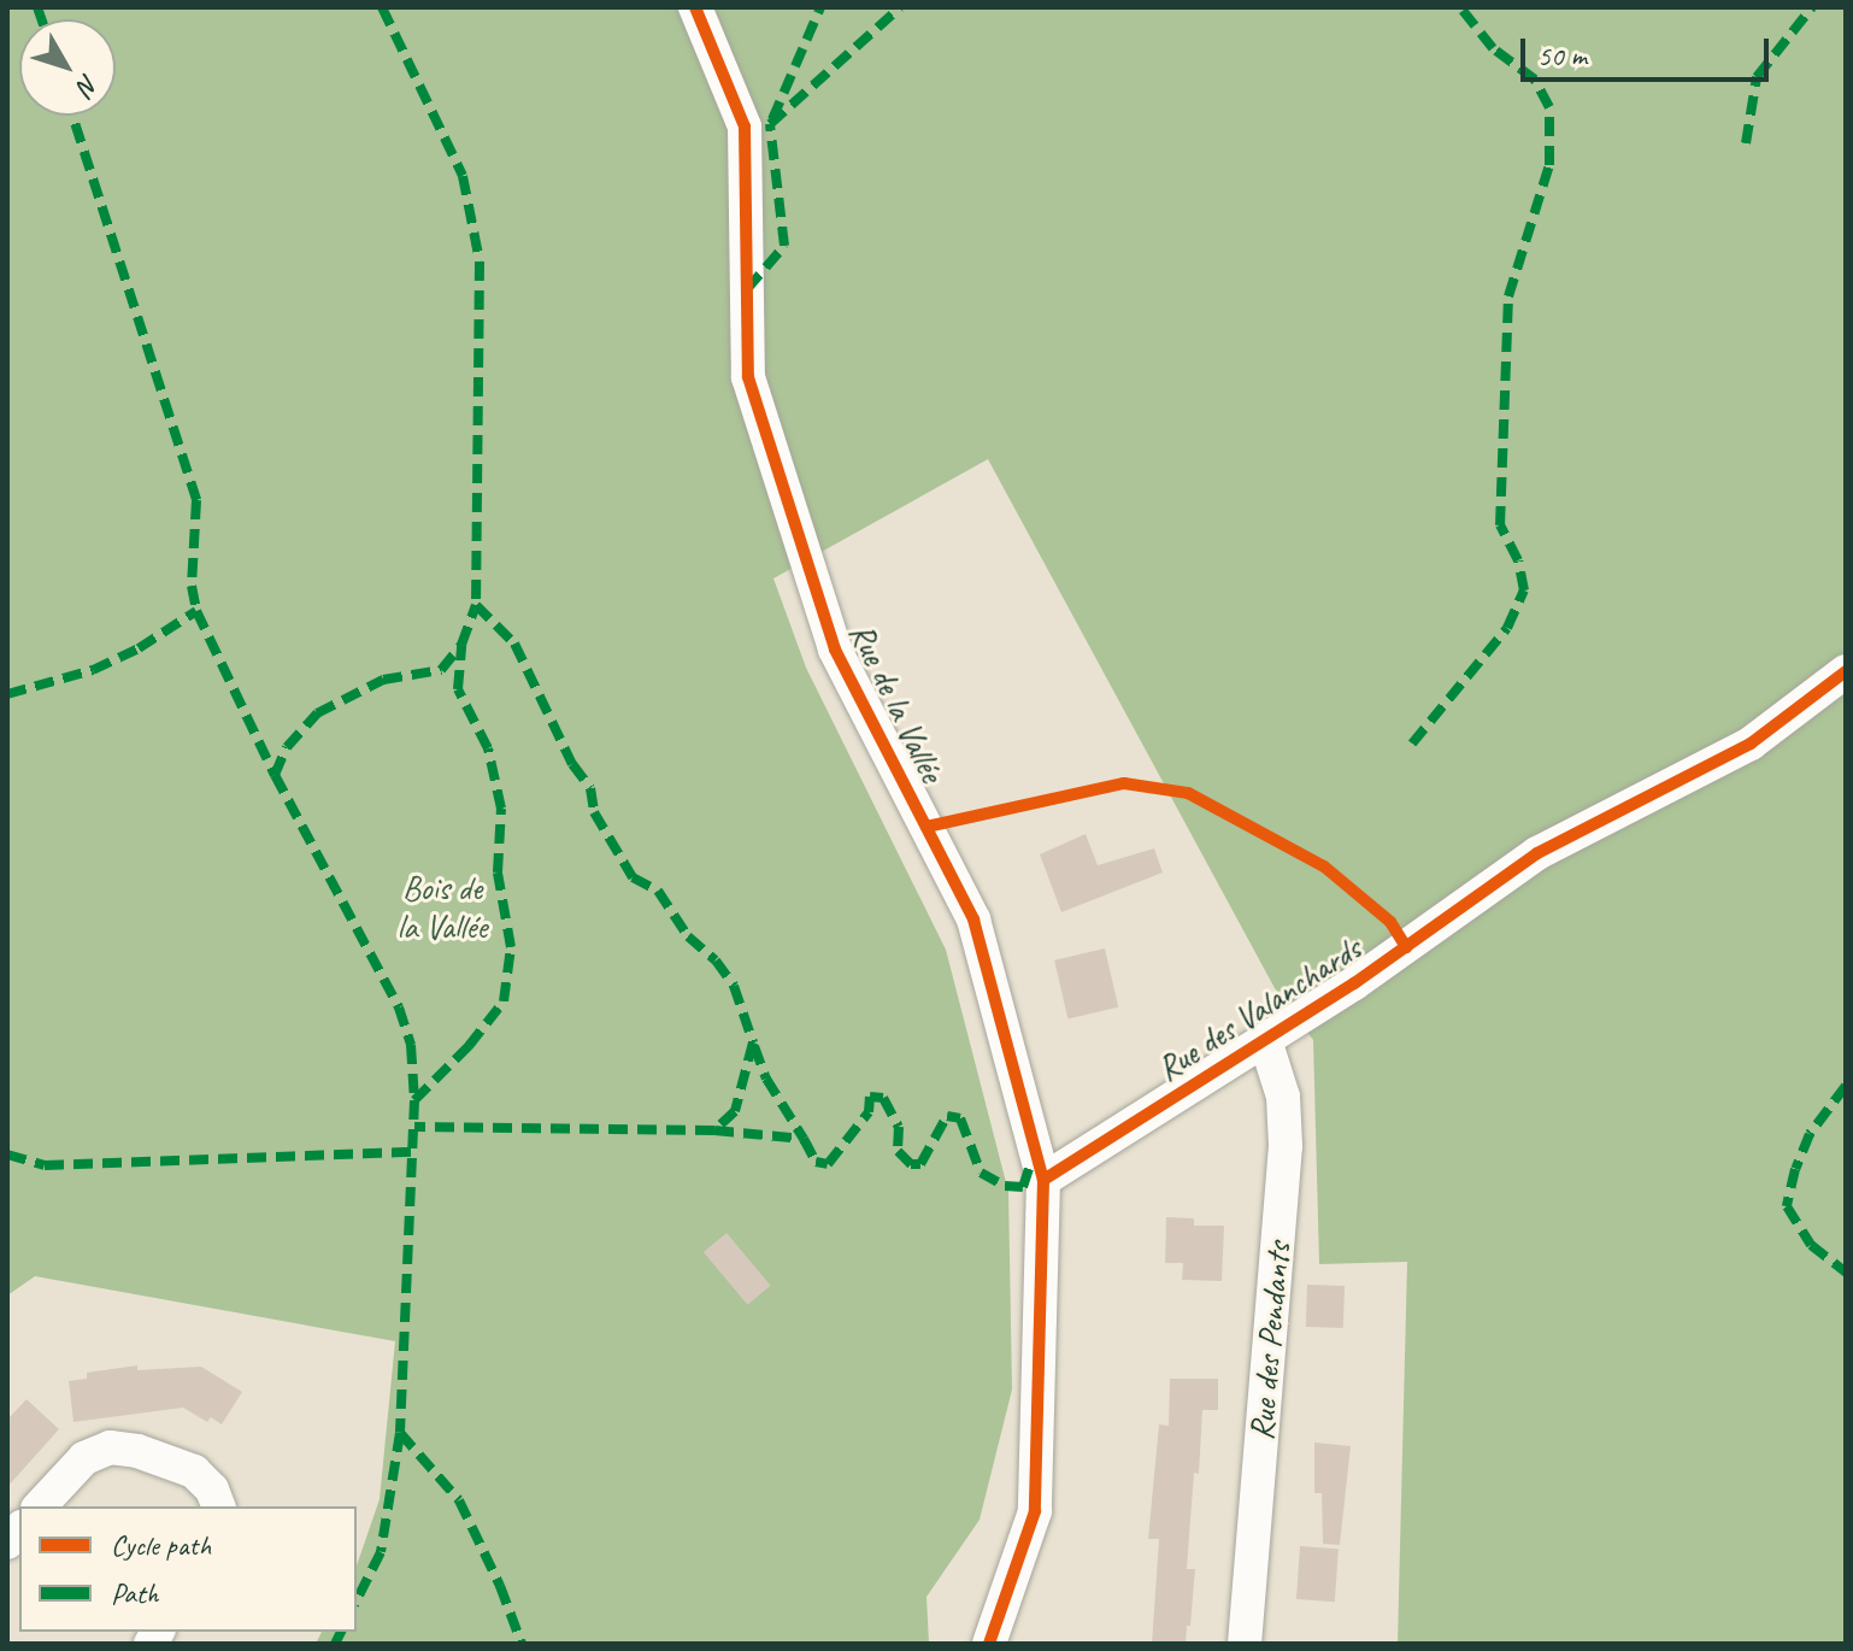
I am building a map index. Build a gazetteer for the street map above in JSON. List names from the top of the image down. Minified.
{"streets":{"street":["Rue de la Vallée","Rue des Valanchards","Rue des Pendants"]},"crossings":[["Rue de la Vallée","Rue des Valanchards"],["Rue des Valanchards","Rue des Pendants"]],"parks":["Bois de la Vallée"],"legend":["Cycle path","Path"],"scale_bar":"50 m","north":"bottom right"}
